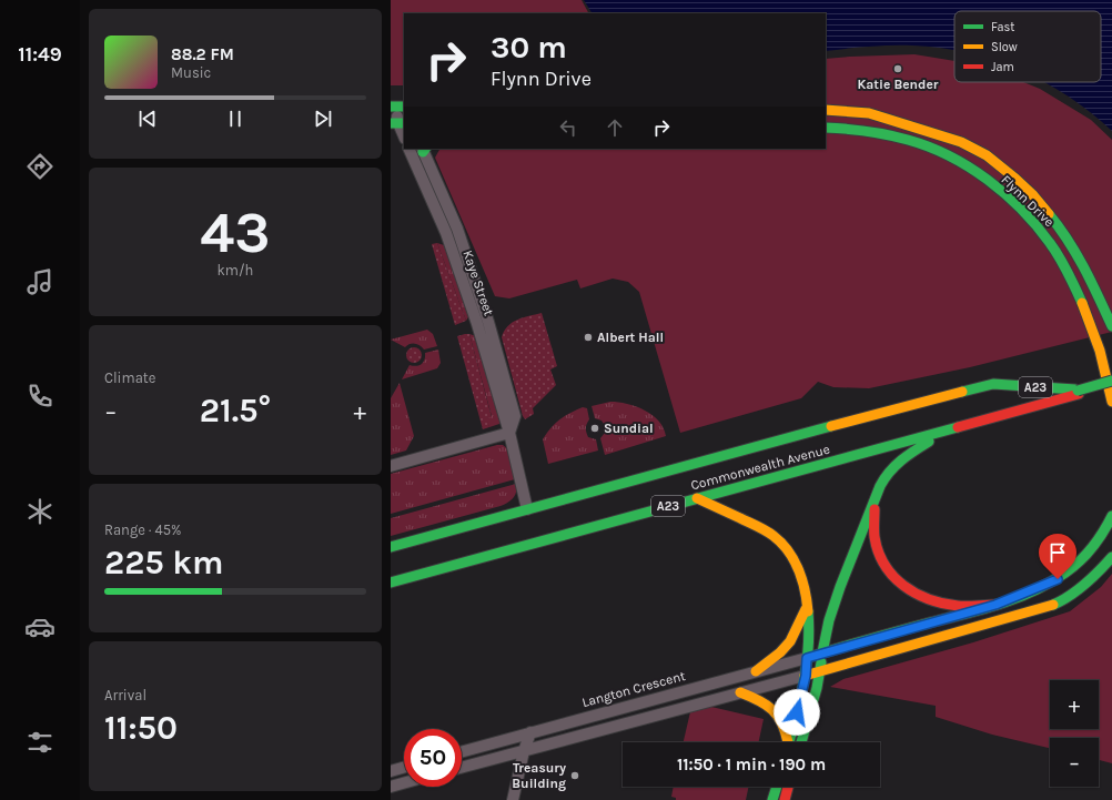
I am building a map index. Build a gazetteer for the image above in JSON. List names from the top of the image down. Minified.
{"streets":{"main road":["Flynn Drive","A23","Commonwealth Avenue","Langton Crescent"],"street":["Kaye Street"]},"crossings":[["Kaye Street","Commonwealth Avenue"]],"places":["Katie Bender","Albert Hall","Sundial","Treasury Building"],"legend":["Fast","Slow","Jam"],"page":{"tabs":"11:49","turn":["30 m","Flynn Drive"],"song":["88.2 FM","Music"],"tile":[["43","km/h"],"Climate",["Range · 45%","225 km"],["Arrival","11:50"]],"heat":["−","21.5°","+"],"map_buttons":["+","−"],"limit":"50","trip":"11:50 · 1 min · 190 m"}}
